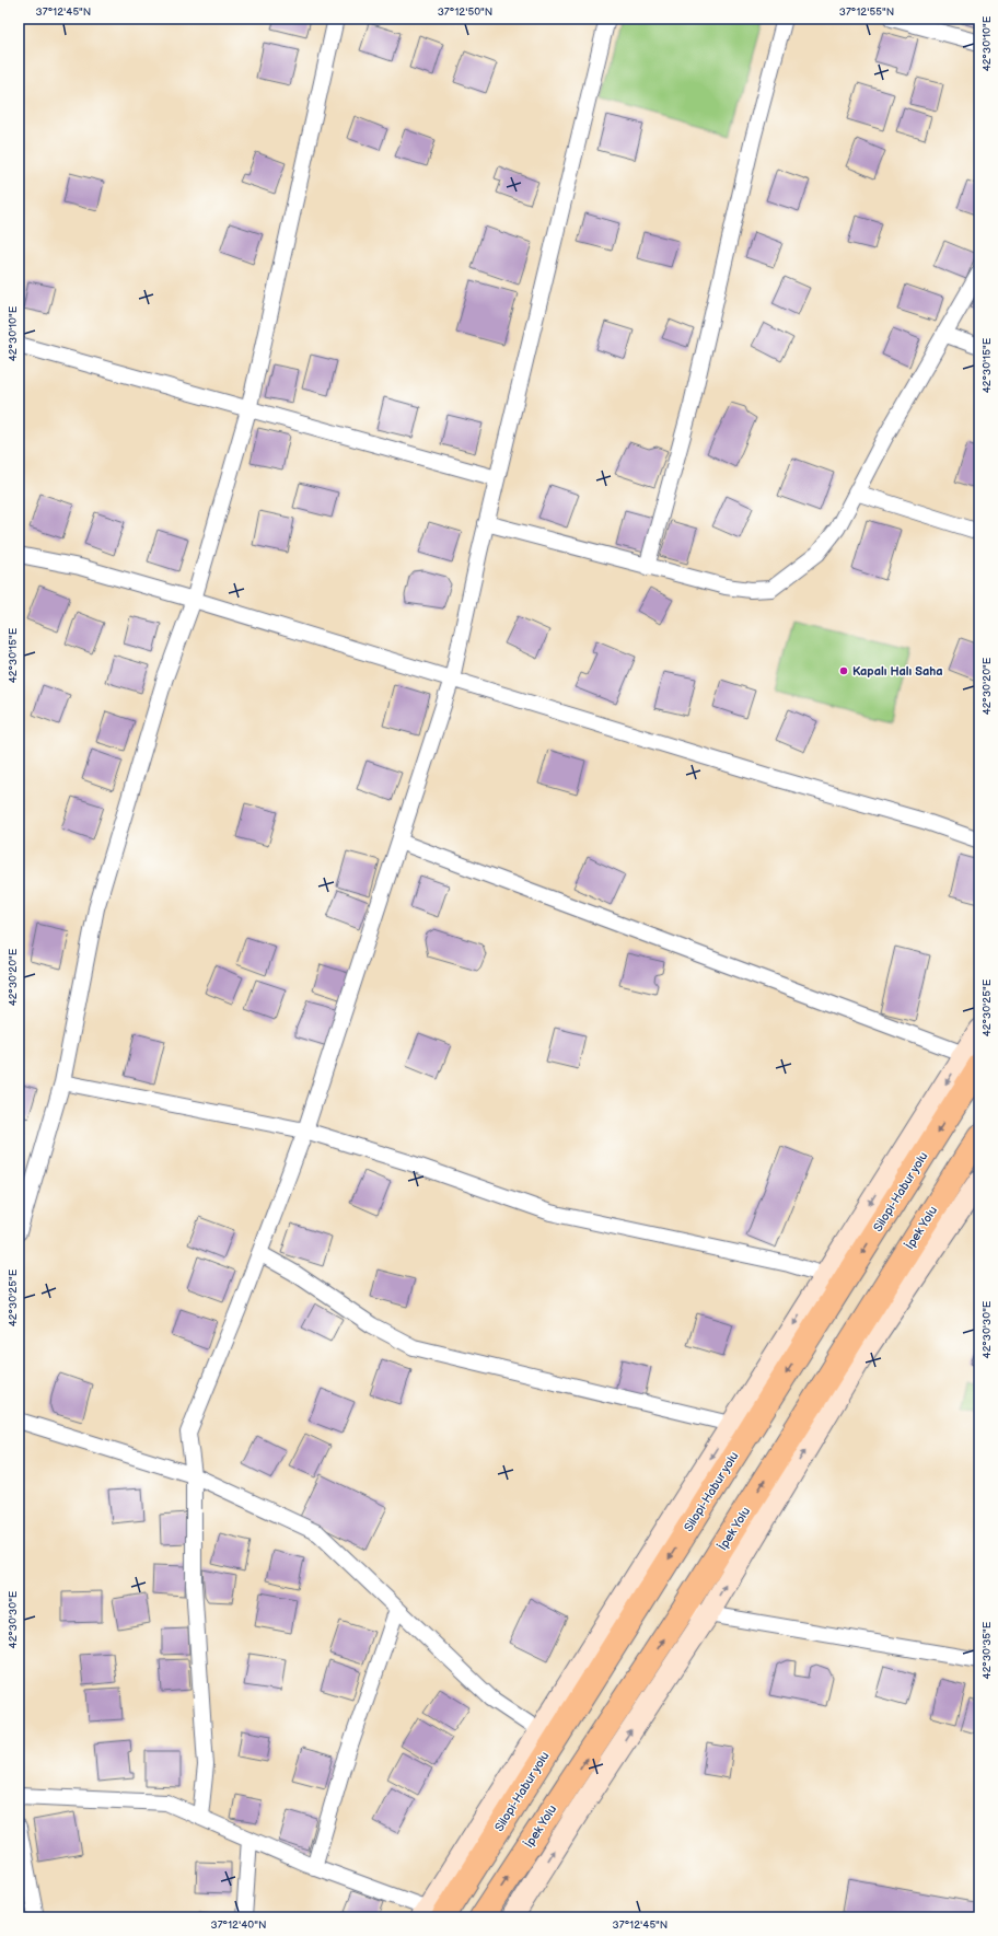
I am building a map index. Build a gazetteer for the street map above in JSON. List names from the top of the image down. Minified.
{"streets":{"highway":["Silopi-Habur yolu","İpek Yolu"]},"one_way":["Silopi-Habur yolu","İpek Yolu"],"places":["Kapalı Halı Saha"],"coordinates":["37°12'45\"N","37°12'50\"N","37°12'55\"N","42°30'10\"E","42°30'15\"E","42°30'20\"E","42°30'25\"E","42°30'30\"E","42°30'35\"E","37°12'40\"N"]}
